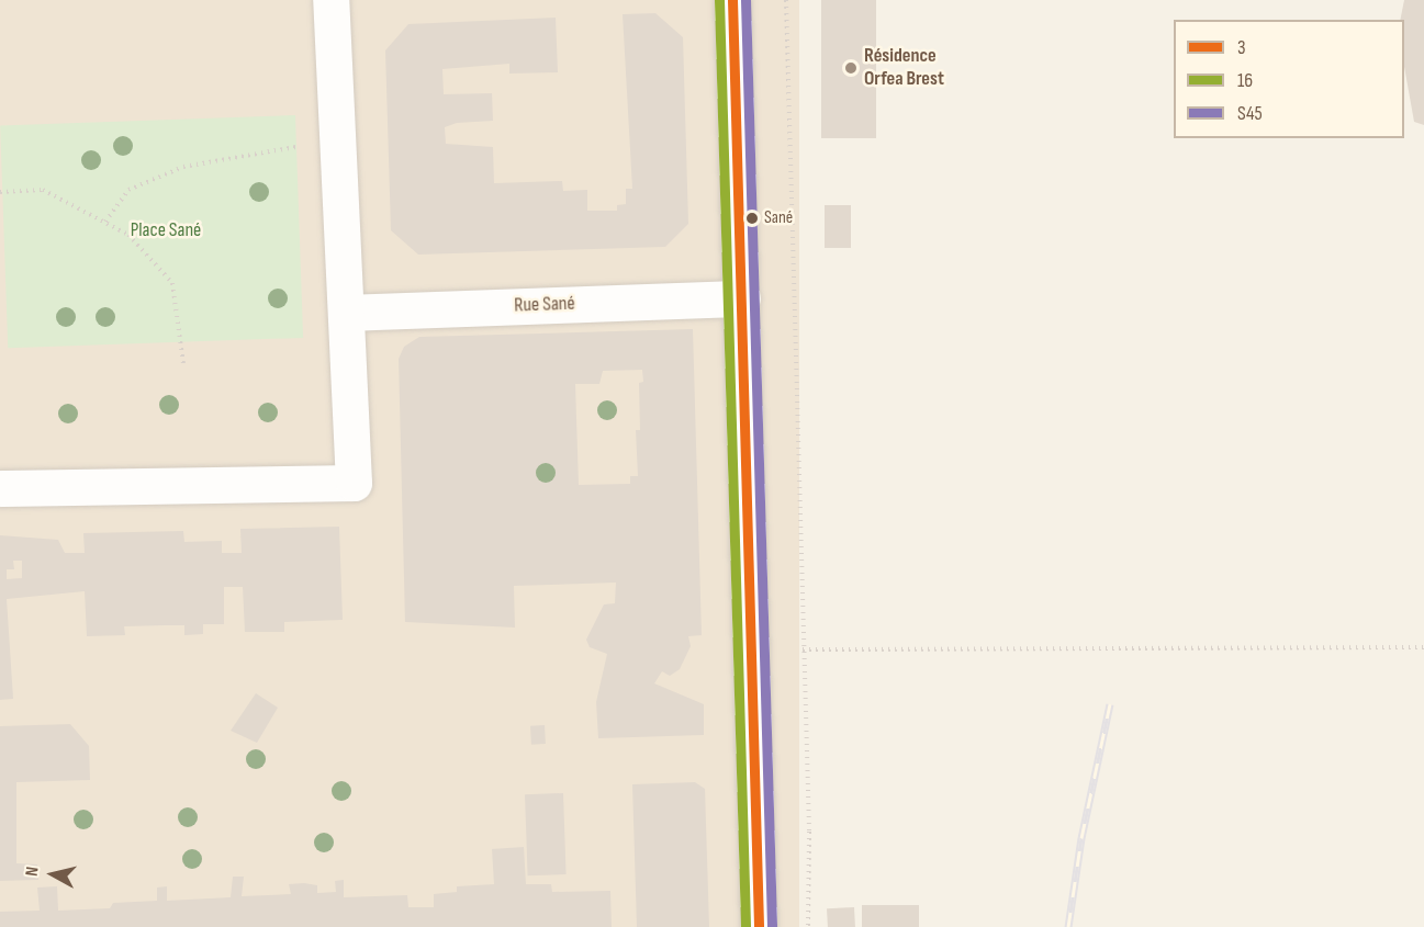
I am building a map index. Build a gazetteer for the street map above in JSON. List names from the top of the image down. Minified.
{"streets":{"street":["Rue Sané"]},"parks":["Place Sané"],"places":["Résidence Orfea Brest","Sané"],"lines":["transit line 3","transit line 16","transit line S45"],"legend":["3","16","S45"],"north":"left"}
